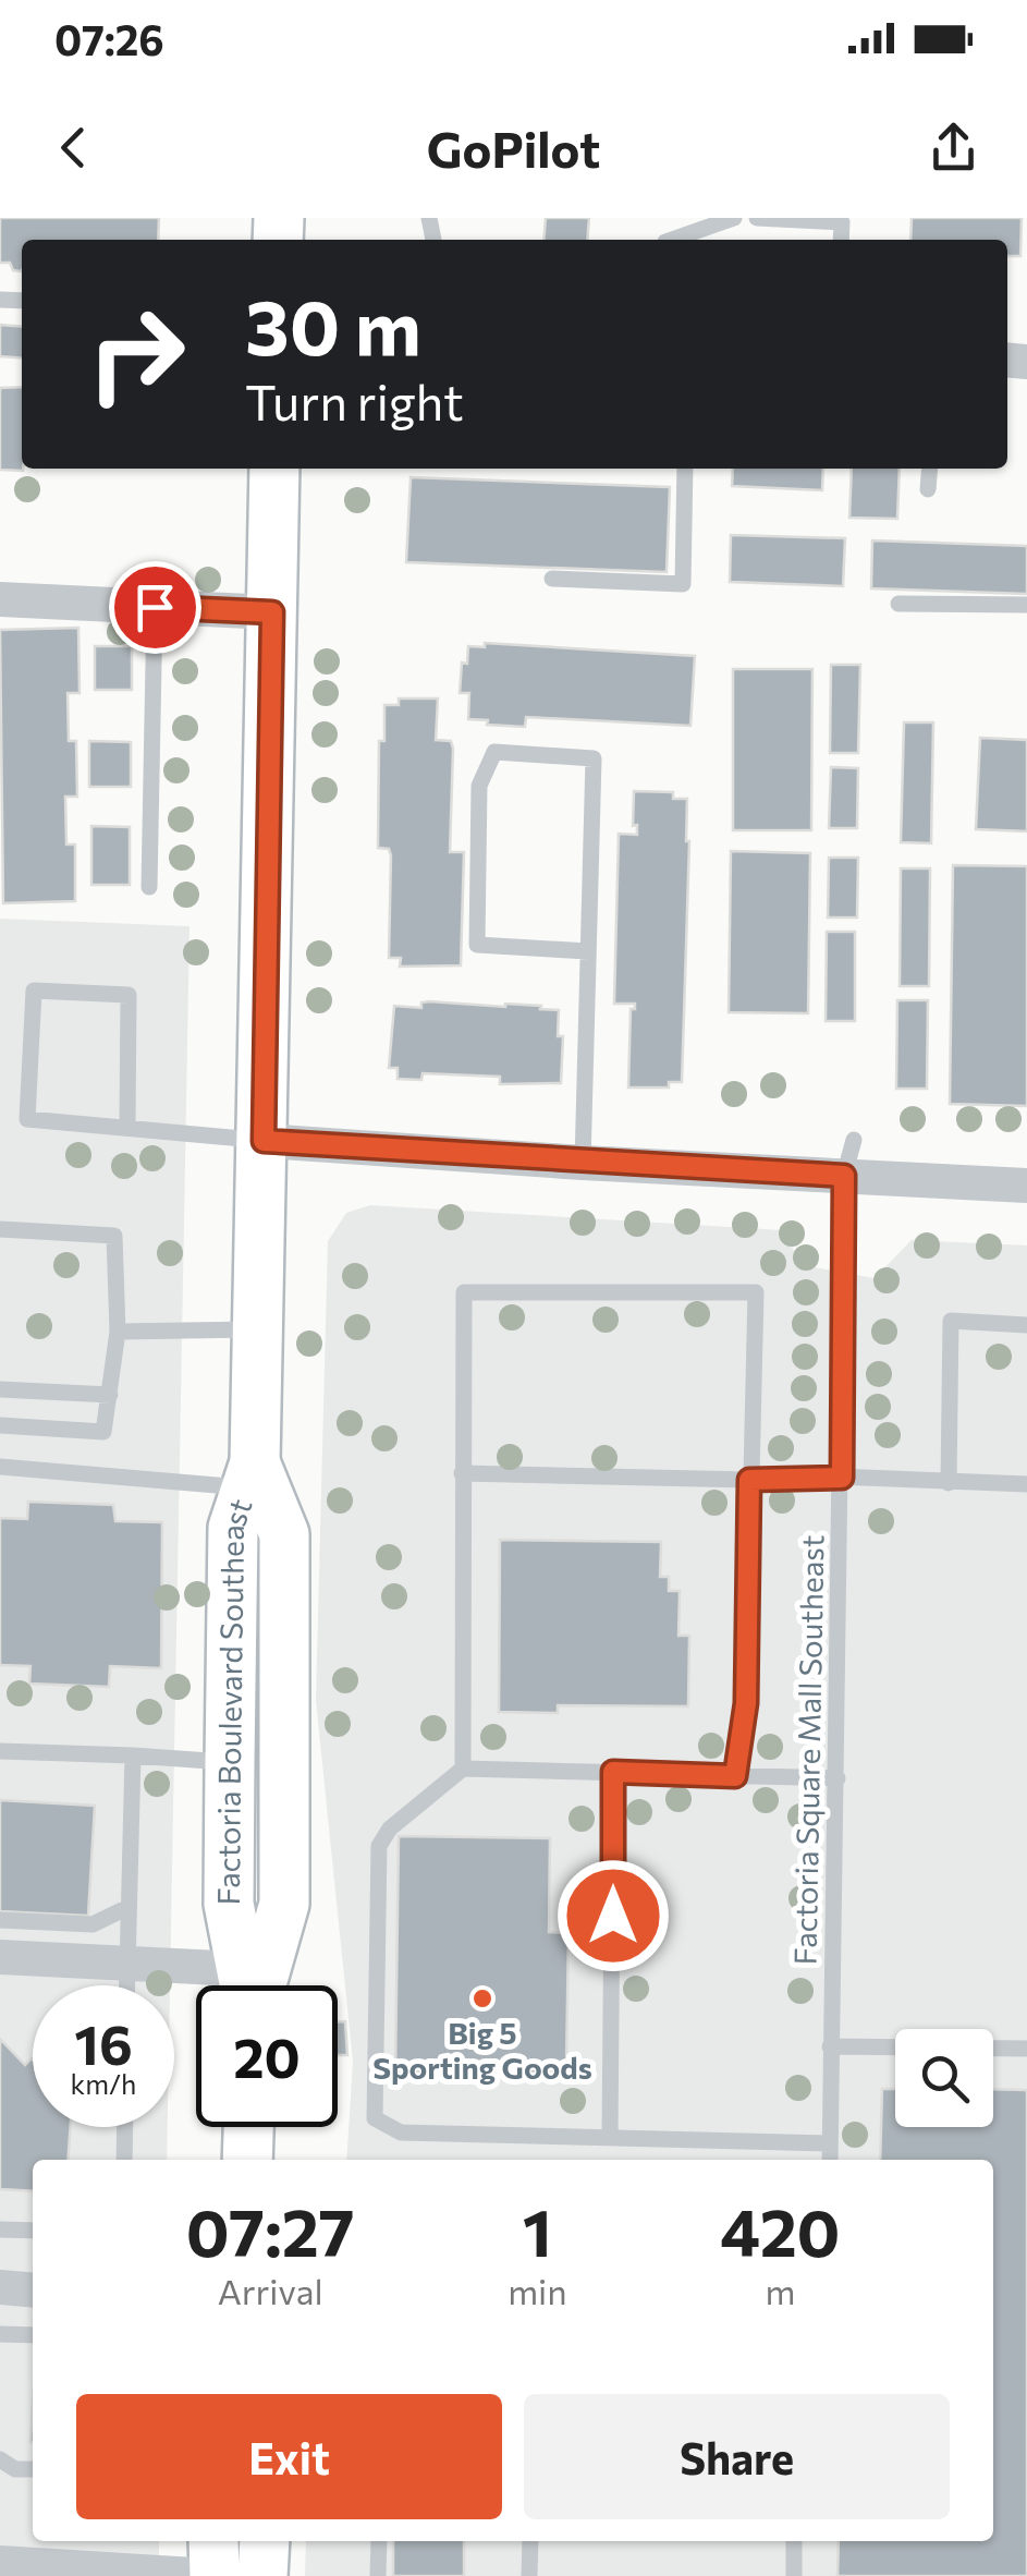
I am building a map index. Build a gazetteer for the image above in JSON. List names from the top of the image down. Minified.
{"streets":{"main road":["Factoria Boulevard Southeast"],"lane":["Factoria Square Mall Southeast"]},"places":["Big 5 Sporting Goods"],"page":{"status":"07:26","header":"GoPilot","turn":["30 m","Turn right"],"speed":"16 km/h","limit":"20","eta":["07:27","Arrival","1","min","420","m"],"buttons":["Exit","Share"]}}
